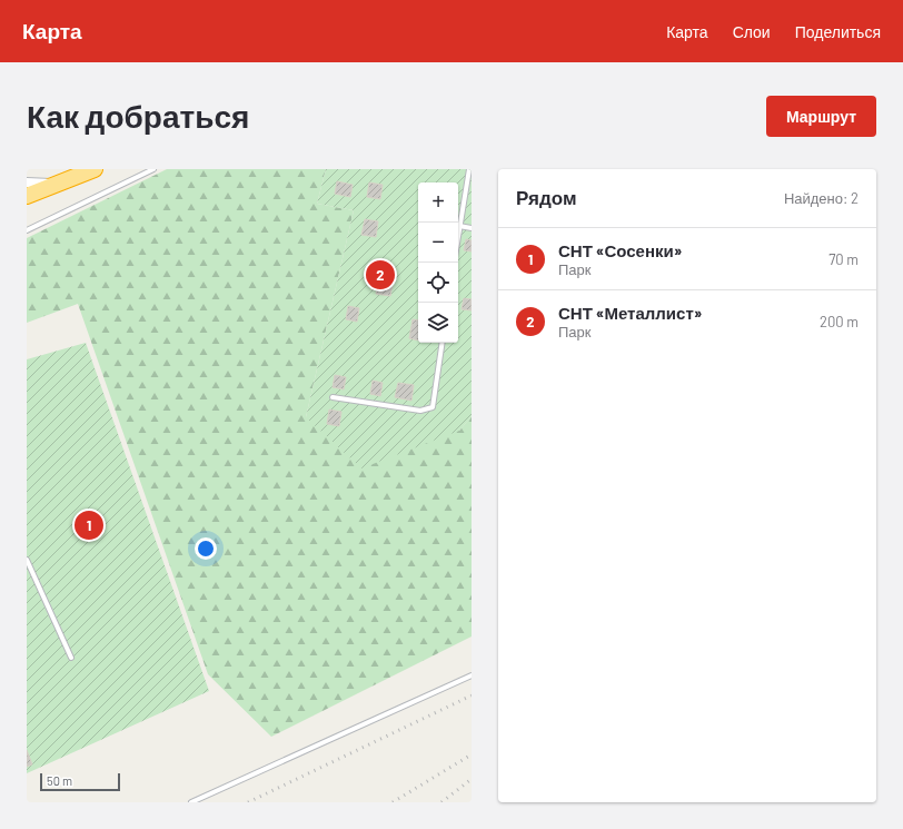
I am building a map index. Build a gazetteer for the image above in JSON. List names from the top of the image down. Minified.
{"scale_bar":"50 m","page":{"header":"Карта","nav":["Карта","Слои","Поделиться"],"buttons":"Маршрут","title":"Как добраться","heading":["Рядом","Найдено: 2"],"map_buttons":["+","−"],"list":[{"mark":"1","name":"СНТ «Сосенки»","note":"Парк","value":"70 m"},{"mark":"2","name":"СНТ «Металлист»","note":"Парк","value":"200 m"}],"pins":["2","1"],"scale":"50 m"}}
